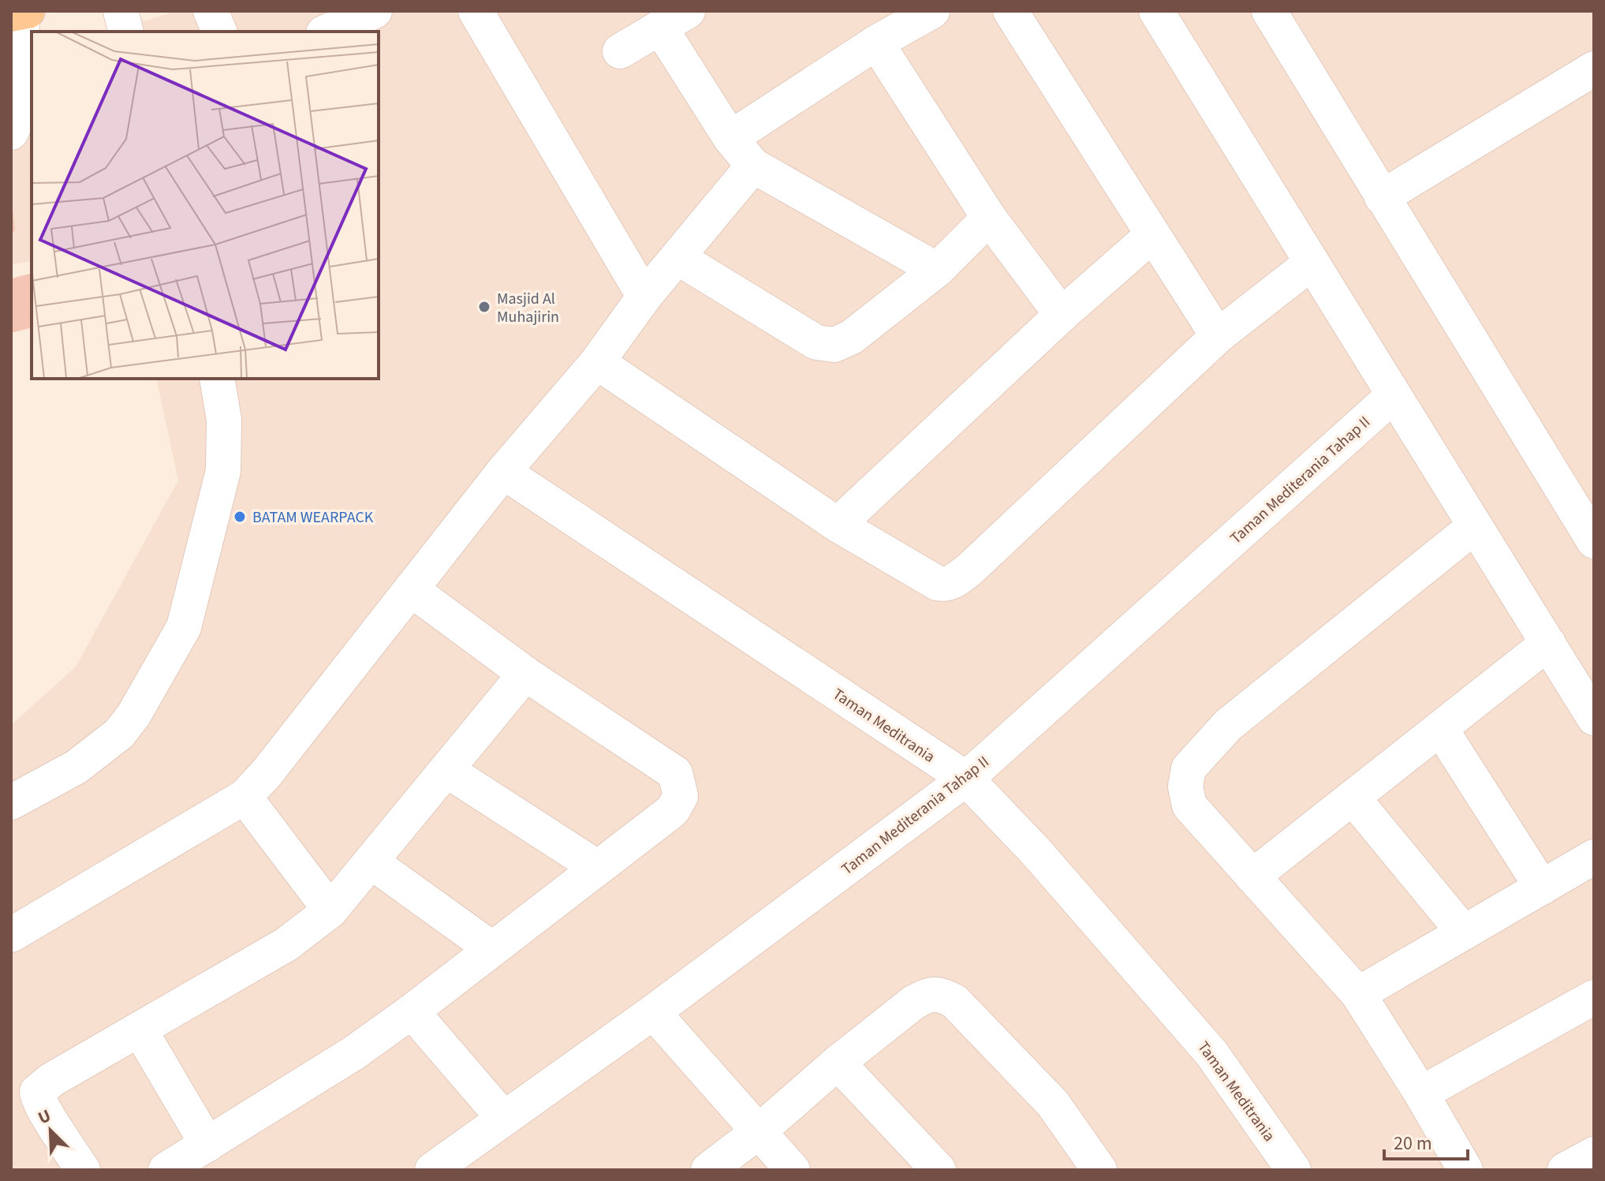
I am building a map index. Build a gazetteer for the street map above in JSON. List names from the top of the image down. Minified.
{"streets":{"street":["Taman Mediterania Tahap II","Taman Meditrania"]},"crossings":[["Taman Mediterania Tahap II","Taman Meditrania"]],"places":["Masjid Al Muhajirin","BATAM WEARPACK"],"scale_bar":"20 m","north":"top left"}
